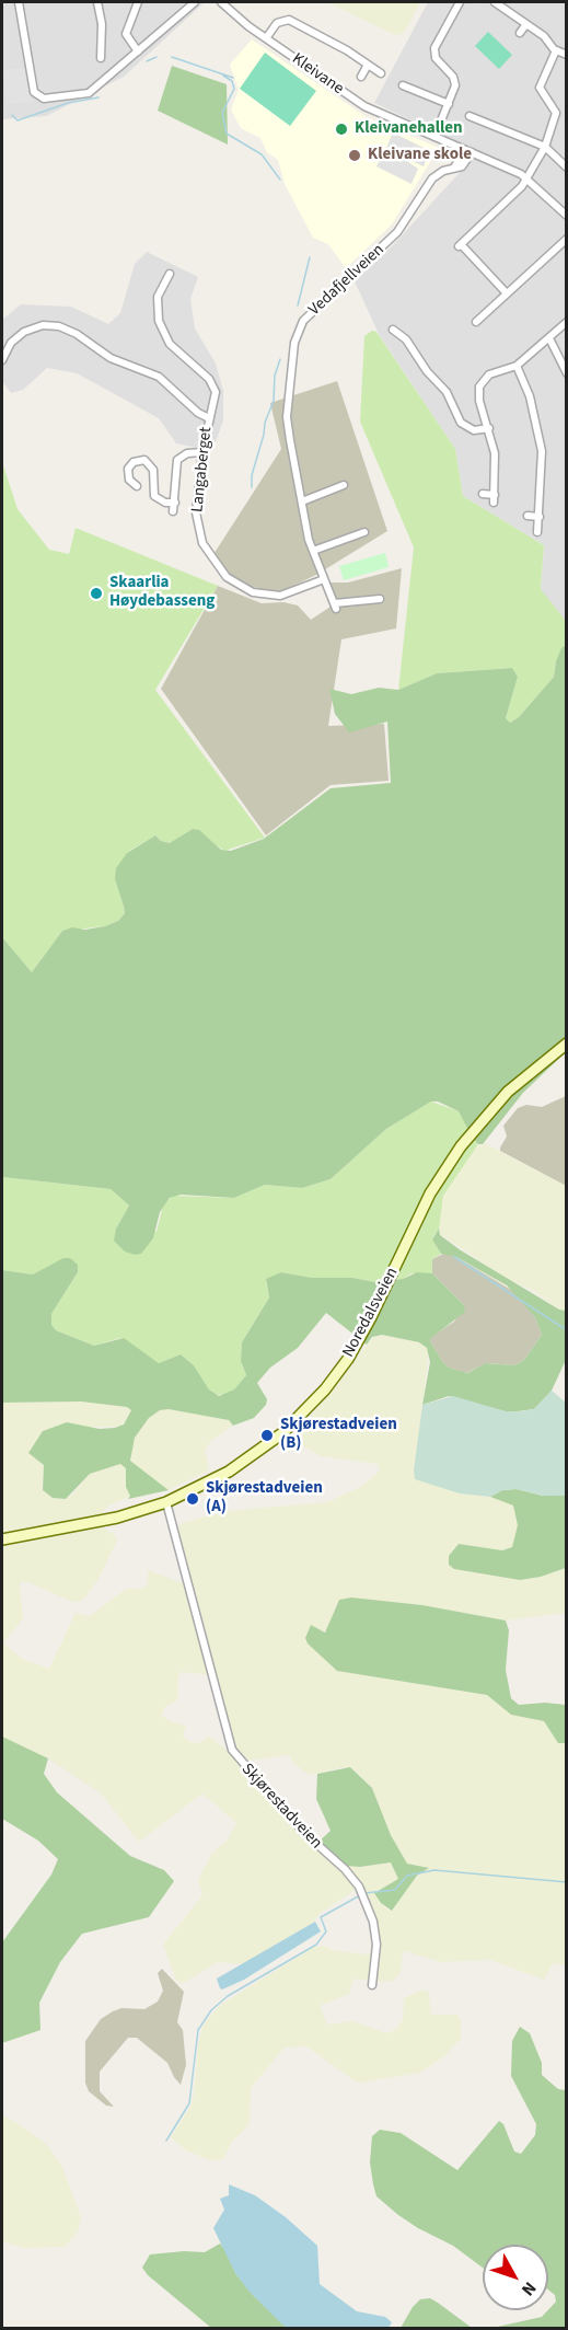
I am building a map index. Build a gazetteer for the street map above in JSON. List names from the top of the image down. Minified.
{"streets":{"main road":["Noredalsveien"],"street":["Kleivane","Vedafjellveien","Langaberget","Skjørestadveien"]},"crossings":[["Kleivane","Vedafjellveien"],["Vedafjellveien","Langaberget"],["Noredalsveien","Skjørestadveien"]],"places":["Kleivanehallen","Kleivane skole","Skaarlia Høydebasseng","Skjørestadveien (B)","Skjørestadveien (A)"],"north":"bottom right"}
